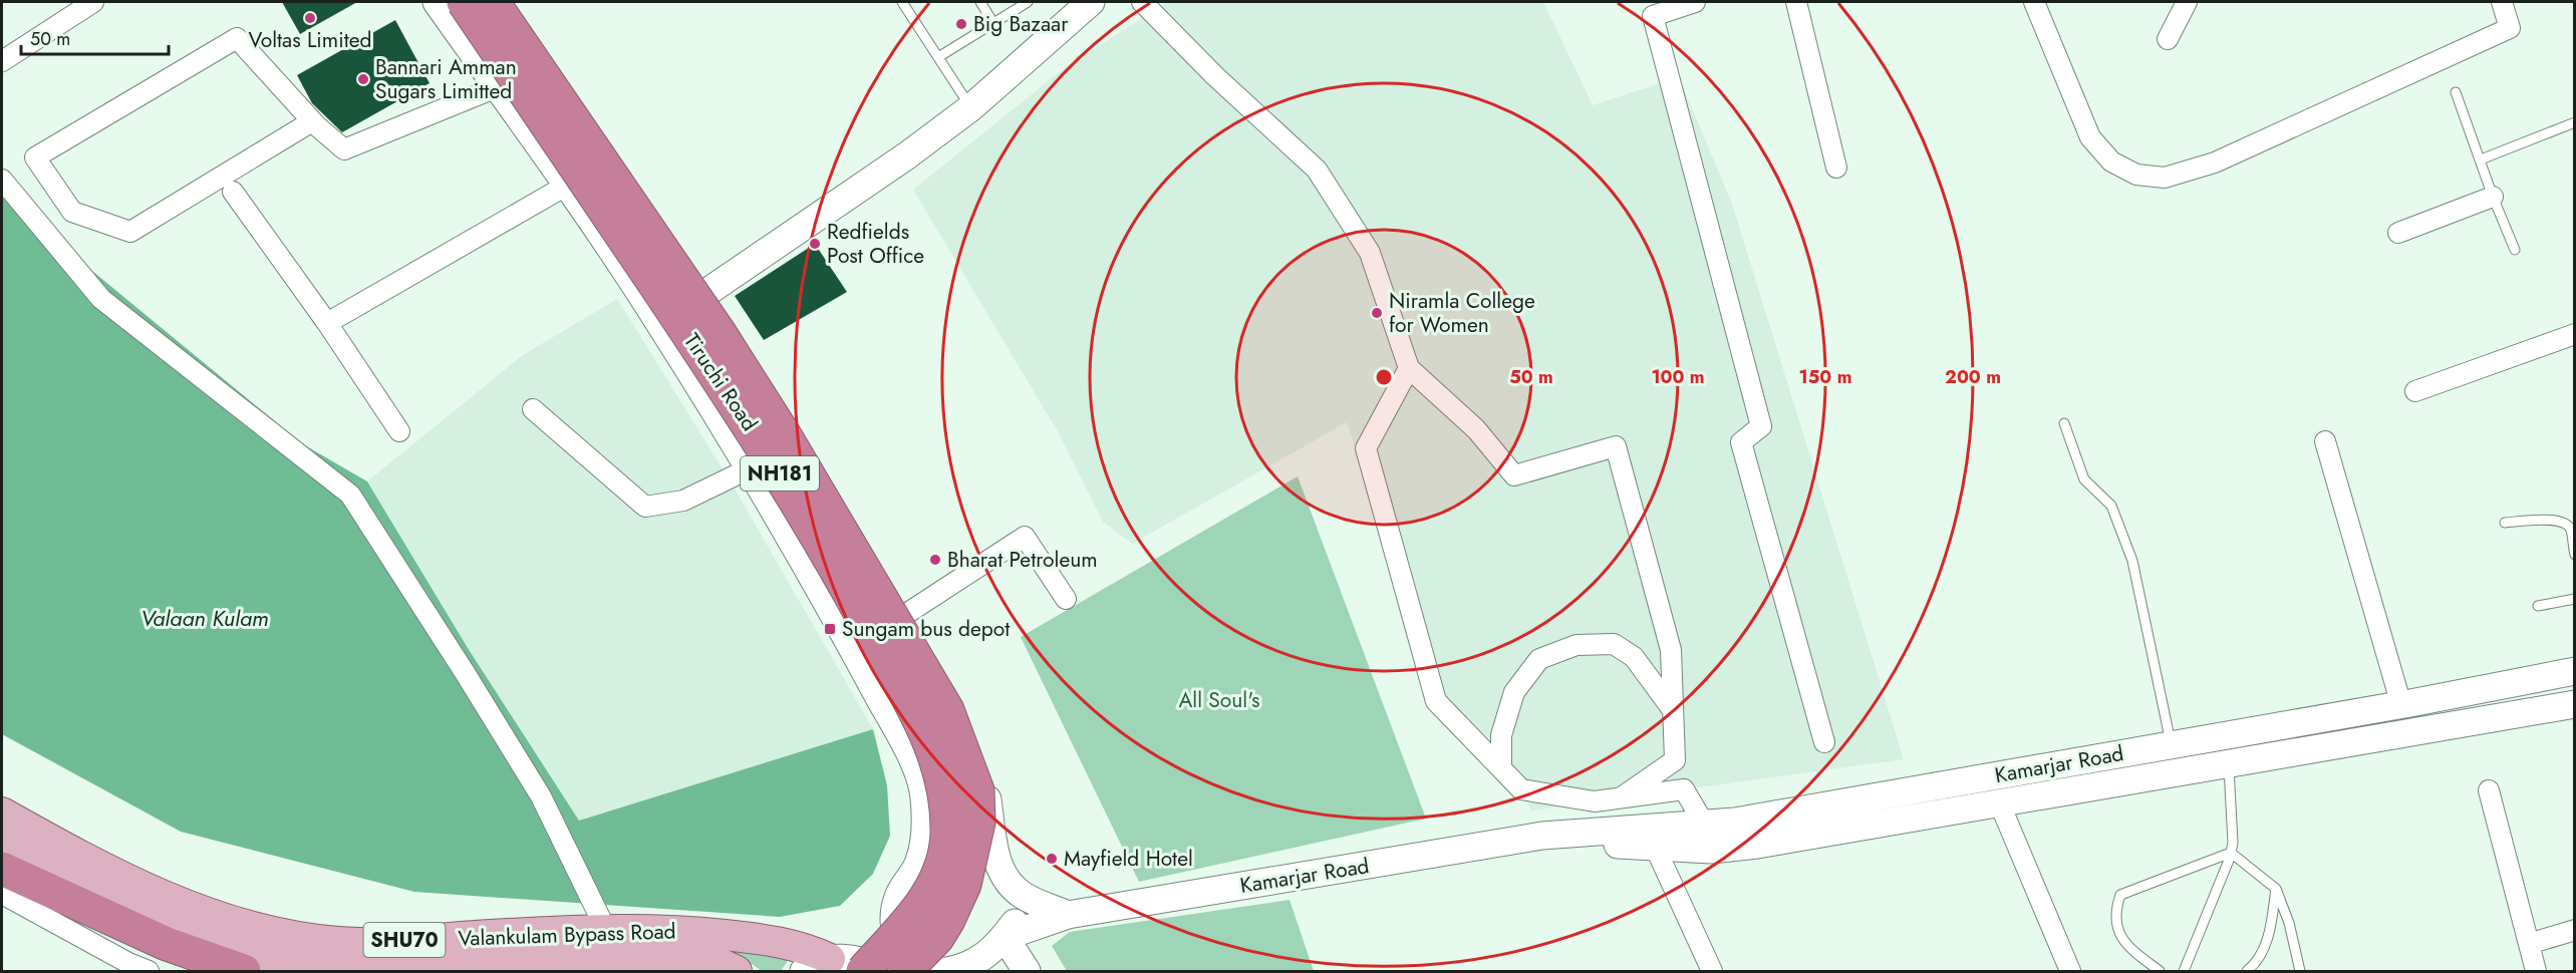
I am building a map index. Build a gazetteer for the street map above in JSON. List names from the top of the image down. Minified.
{"streets":{"highway":["Tiruchi Road","NH181"],"main road":["Valankulam Bypass Road","SHU70"],"street":["Kamarjar Road"]},"crossings":[["Tiruchi Road","Valankulam Bypass Road"]],"water":["Valaan Kulam"],"parks":["All Soul's"],"places":{"other":["Voltas Limited","Big Bazaar","Bannari Amman Sugars Limitted","Redfields Post Office","Niramla College for Women","Bharat Petroleum","Mayfield Hotel"],"transit":["Sungam bus depot"]},"scale_bar":"50 m","rings":["50 m","100 m","150 m","200 m"]}
